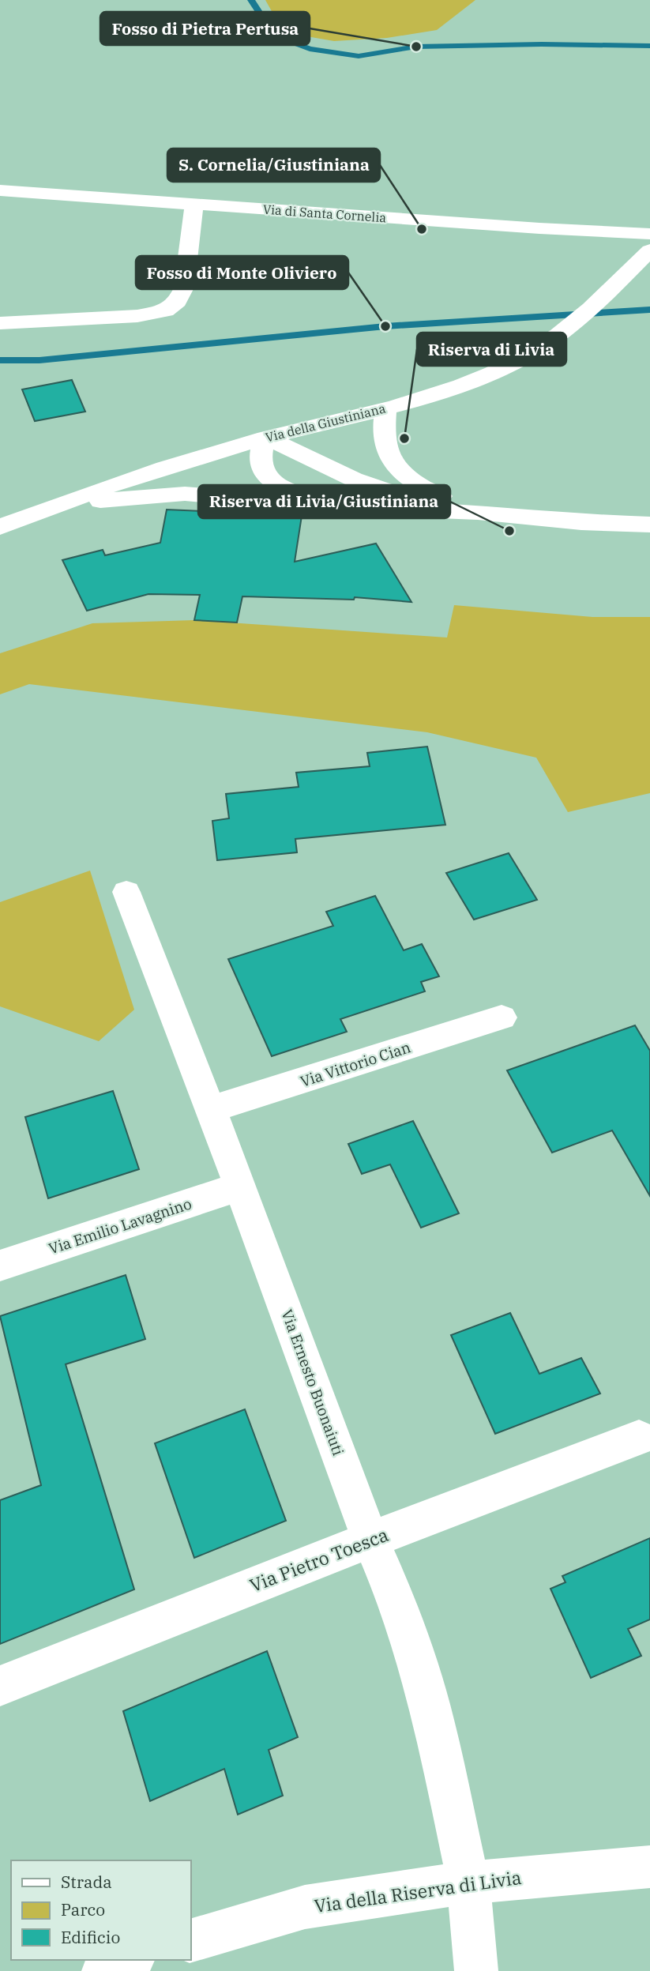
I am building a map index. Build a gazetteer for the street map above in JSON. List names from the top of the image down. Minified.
{"streets":{"street":["Via di Santa Cornelia","Via della Giustiniana","Via Vittorio Cian","Via Emilio Lavagnino","Via Ernesto Buonaiuti","Via Pietro Toesca","Via della Riserva di Livia"]},"crossings":[["Via Vittorio Cian","Via Ernesto Buonaiuti"],["Via Emilio Lavagnino","Via Ernesto Buonaiuti"],["Via Ernesto Buonaiuti","Via Pietro Toesca"],["Via Ernesto Buonaiuti","Via della Riserva di Livia"]],"places":["Fosso di Pietra Pertusa","S. Cornelia/Giustiniana","Fosso di Monte Oliviero","Riserva di Livia","Riserva di Livia/Giustiniana"],"legend":["Strada","Parco","Edificio"]}
